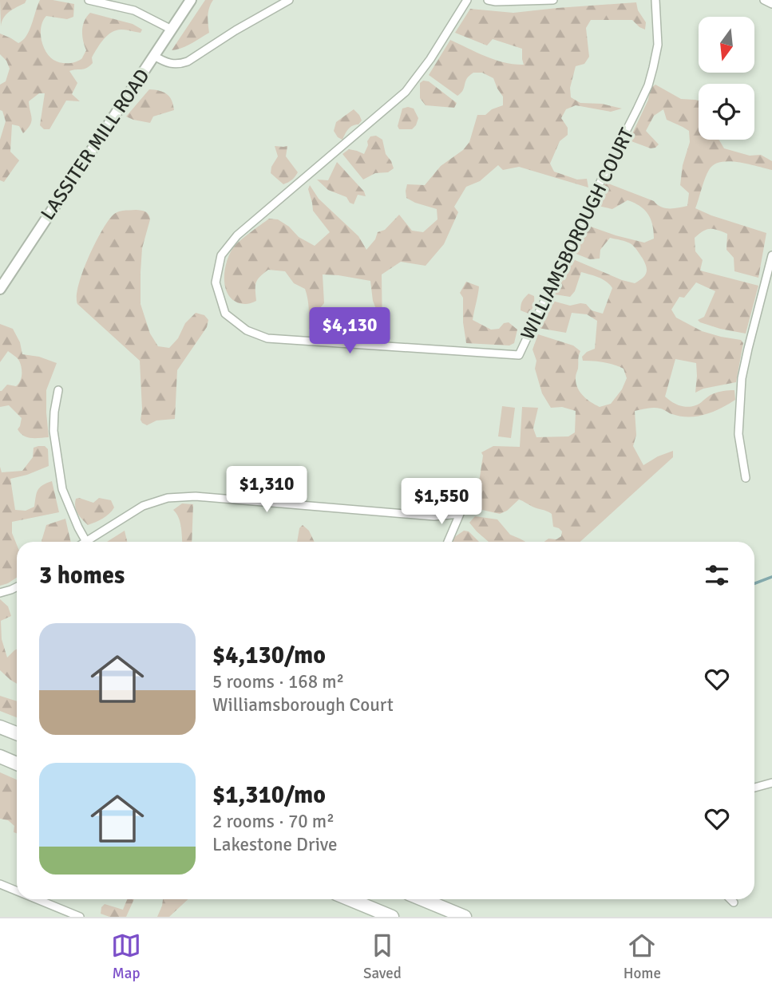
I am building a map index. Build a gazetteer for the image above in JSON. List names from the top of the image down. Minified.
{"streets":{"main road":["LASSITER MILL ROAD"],"street":["WILLIAMSBOROUGH COURT"]},"north":"bottom","page":{"price":["$4,130","$1,310","$1,550"],"heading":"3 homes","list":[{"name":"$4,130/mo","note":"5 rooms · 168 m² · Williamsborough Court"},{"name":"$1,310/mo","note":"2 rooms · 70 m² · Lakestone Drive"}],"tabs":["Map","Saved","Home"]}}
